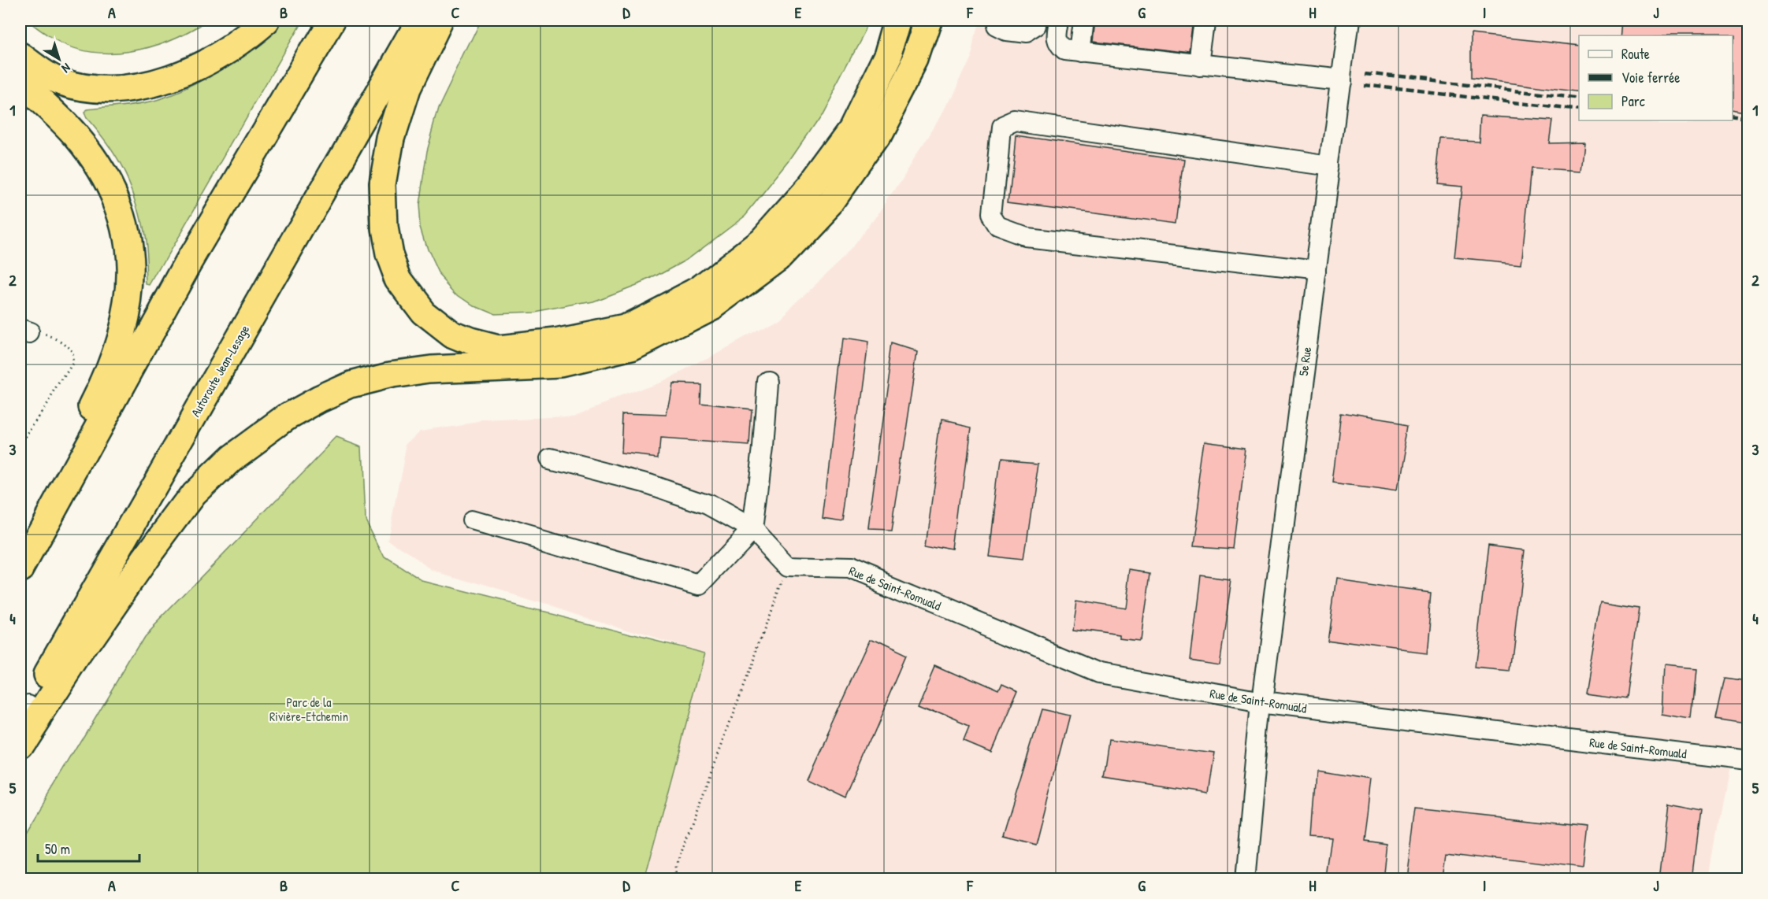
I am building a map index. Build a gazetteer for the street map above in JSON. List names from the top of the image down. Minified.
{"streets":{"highway":["Autoroute Jean-Lesage"],"street":["5e Rue","Rue de Saint-Romuald"]},"crossings":[["5e Rue","Rue de Saint-Romuald"]],"parks":["Parc de la Rivière-Etchemin"],"legend":["Route","Voie ferrée","Parc"],"scale_bar":"50 m","north":"bottom right","grid":{"columns":["A","B","C","D","E","F","G","H","I","J"],"rows":["1","2","3","4","5"]}}
